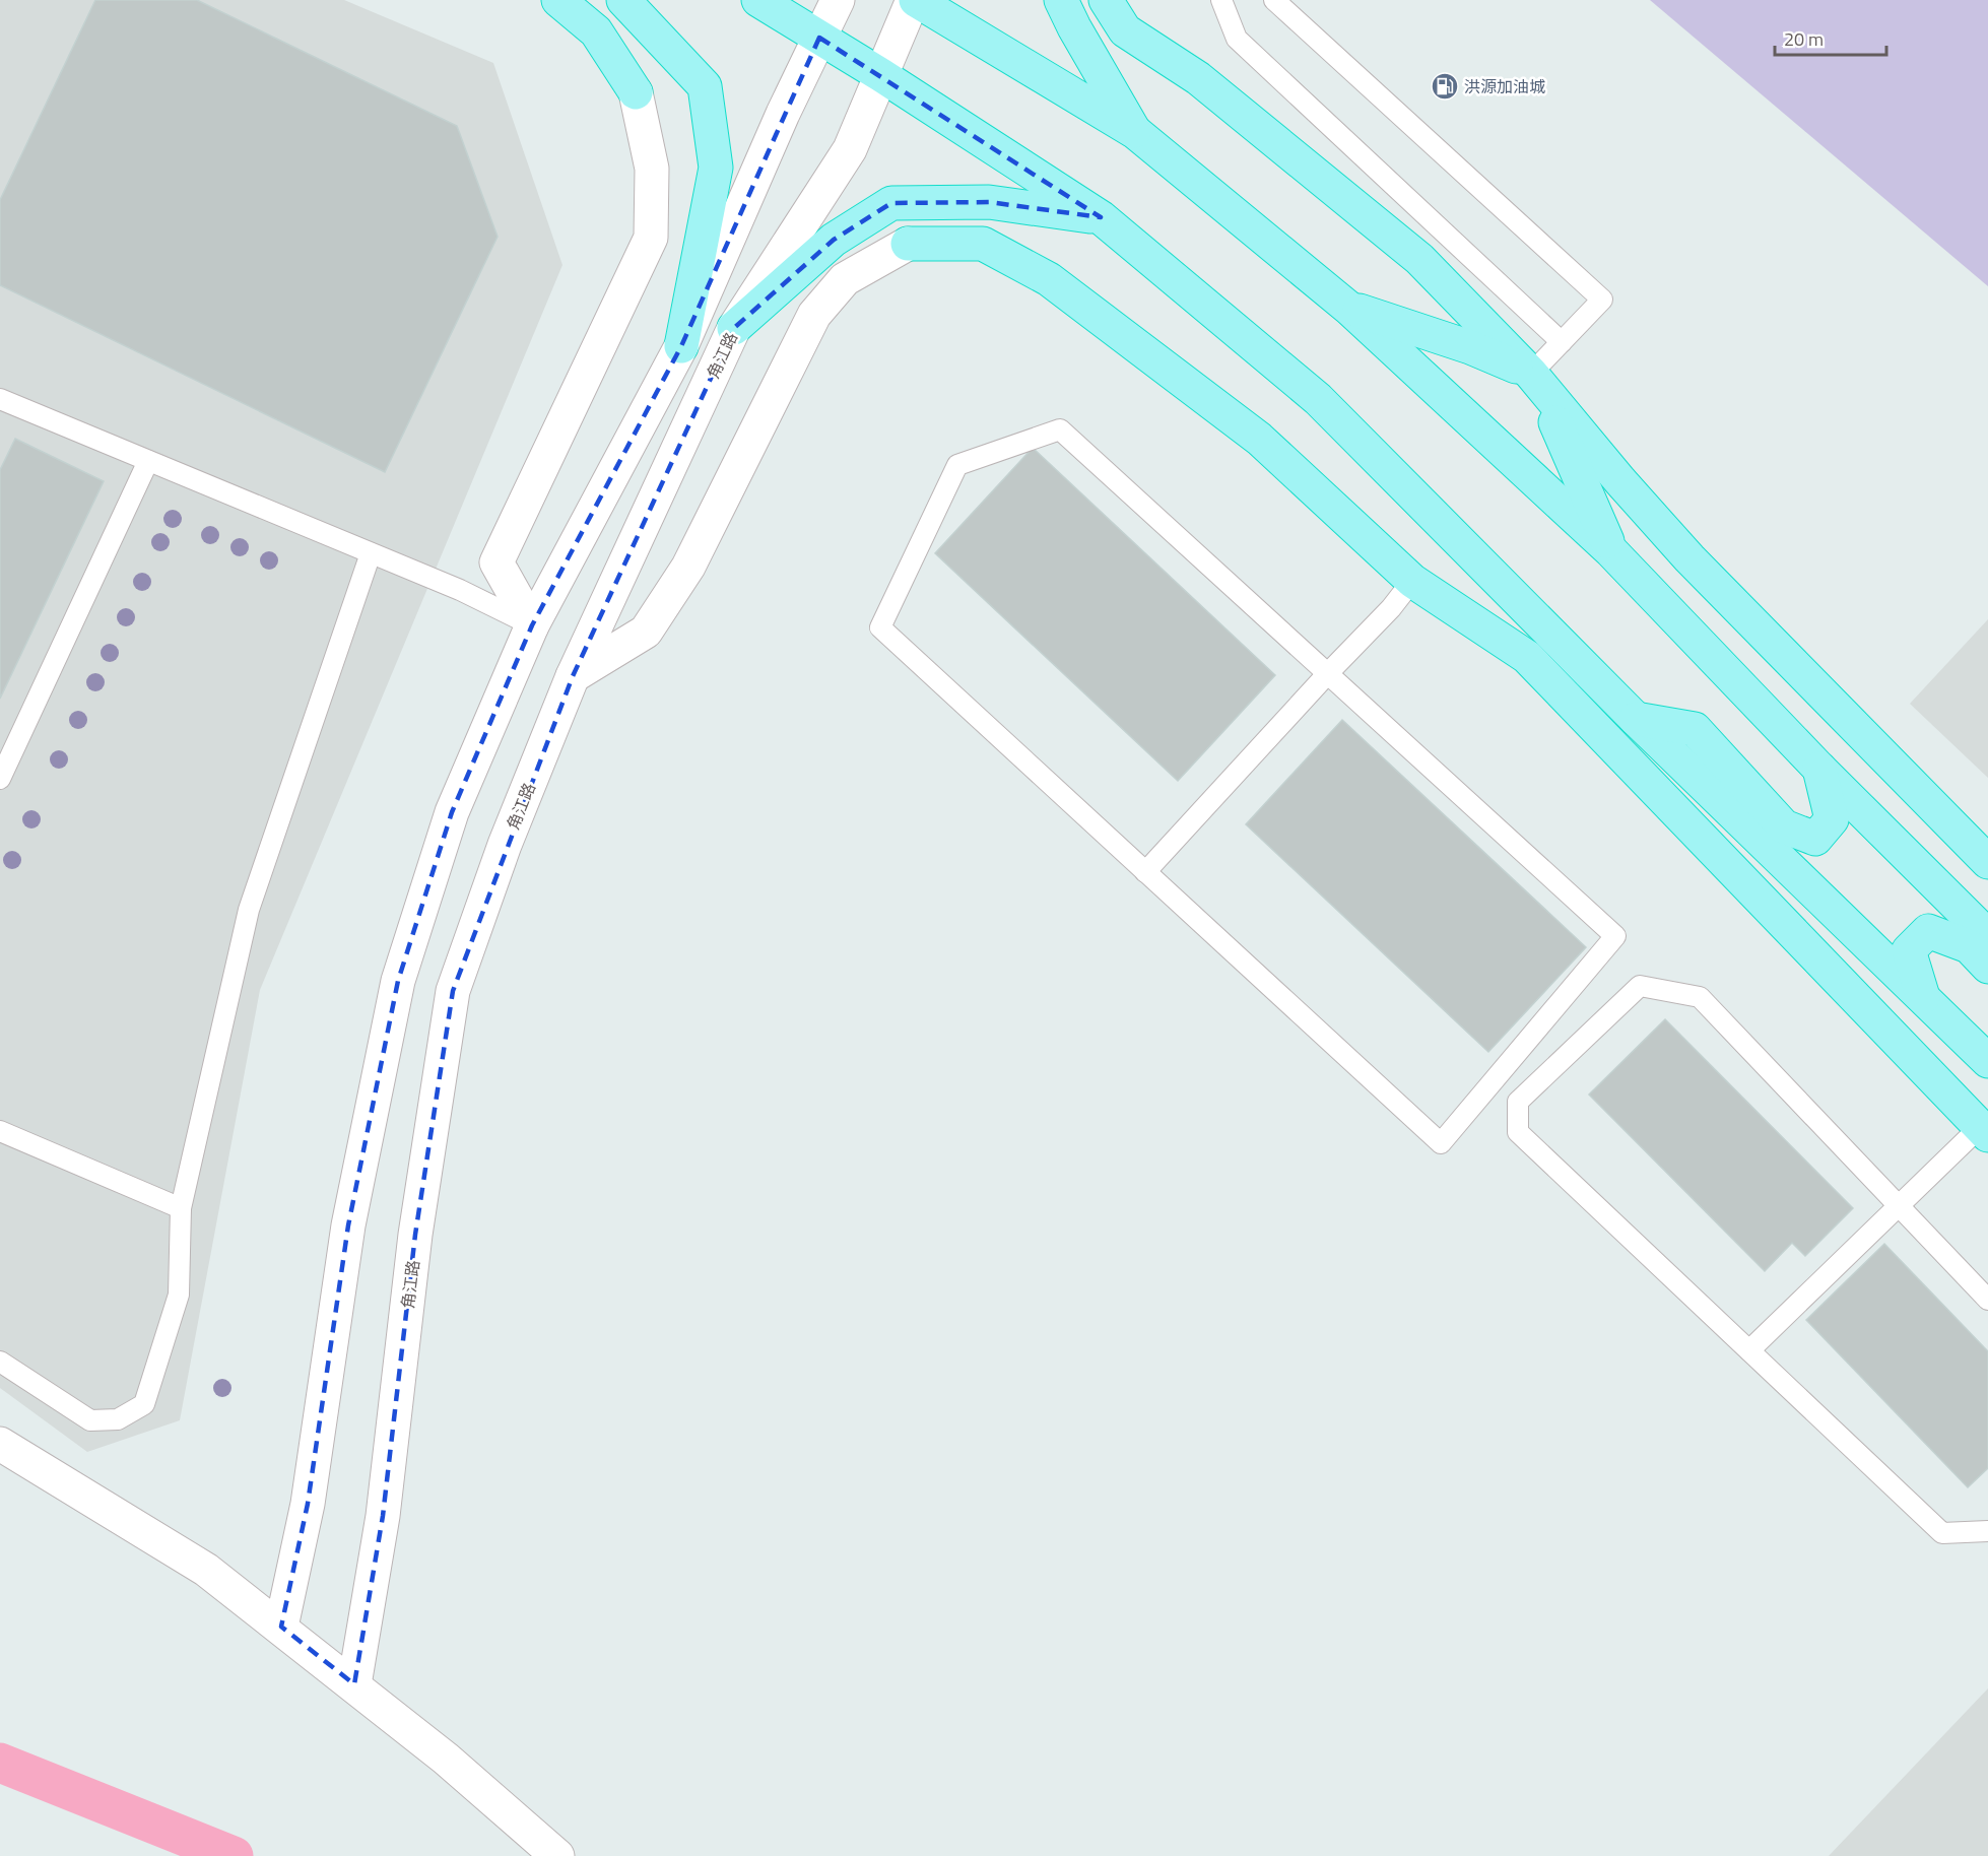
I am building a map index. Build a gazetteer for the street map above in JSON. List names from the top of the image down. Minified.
{"streets":{"main road":["角江路"]},"places":{"fuel station":["洪源加油城"]},"scale_bar":"20 m"}
